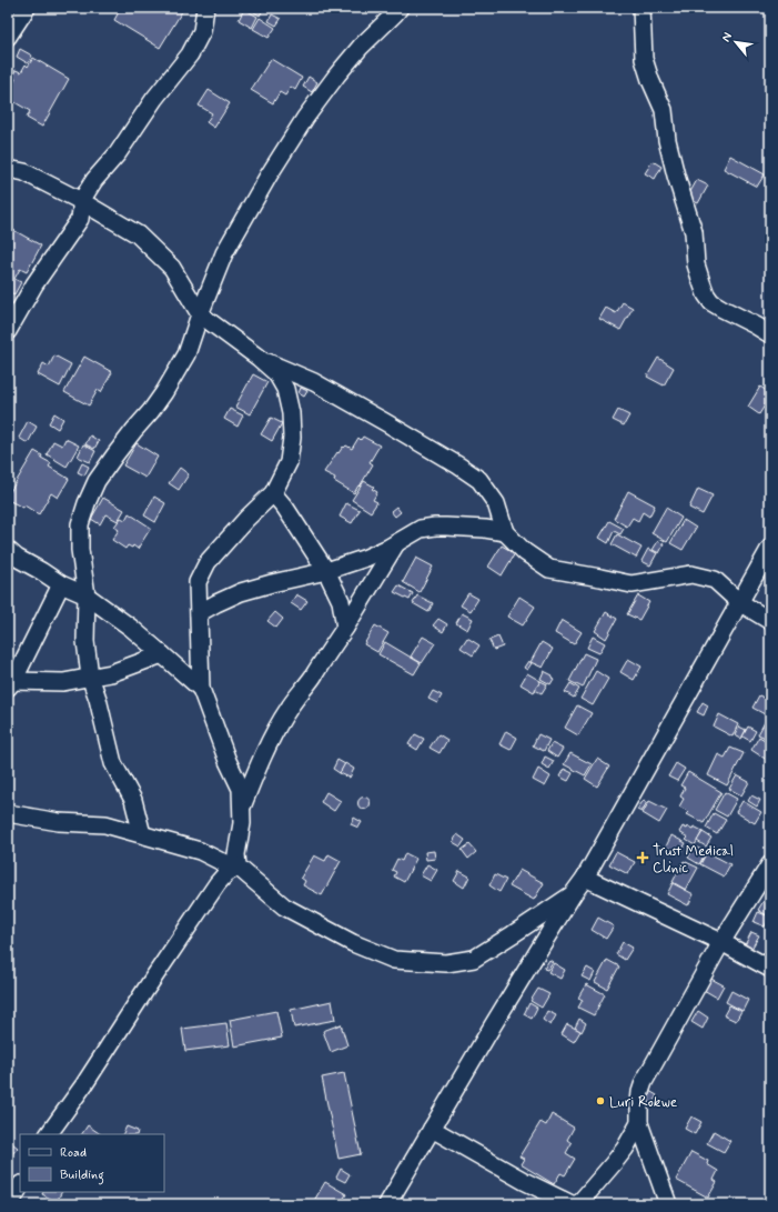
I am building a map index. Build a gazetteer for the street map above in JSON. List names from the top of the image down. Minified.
{"places":{"health":["Trust Medical Clinic"],"other":["Luri Rokwe"]},"legend":["Road","Building"],"north":"top left"}
